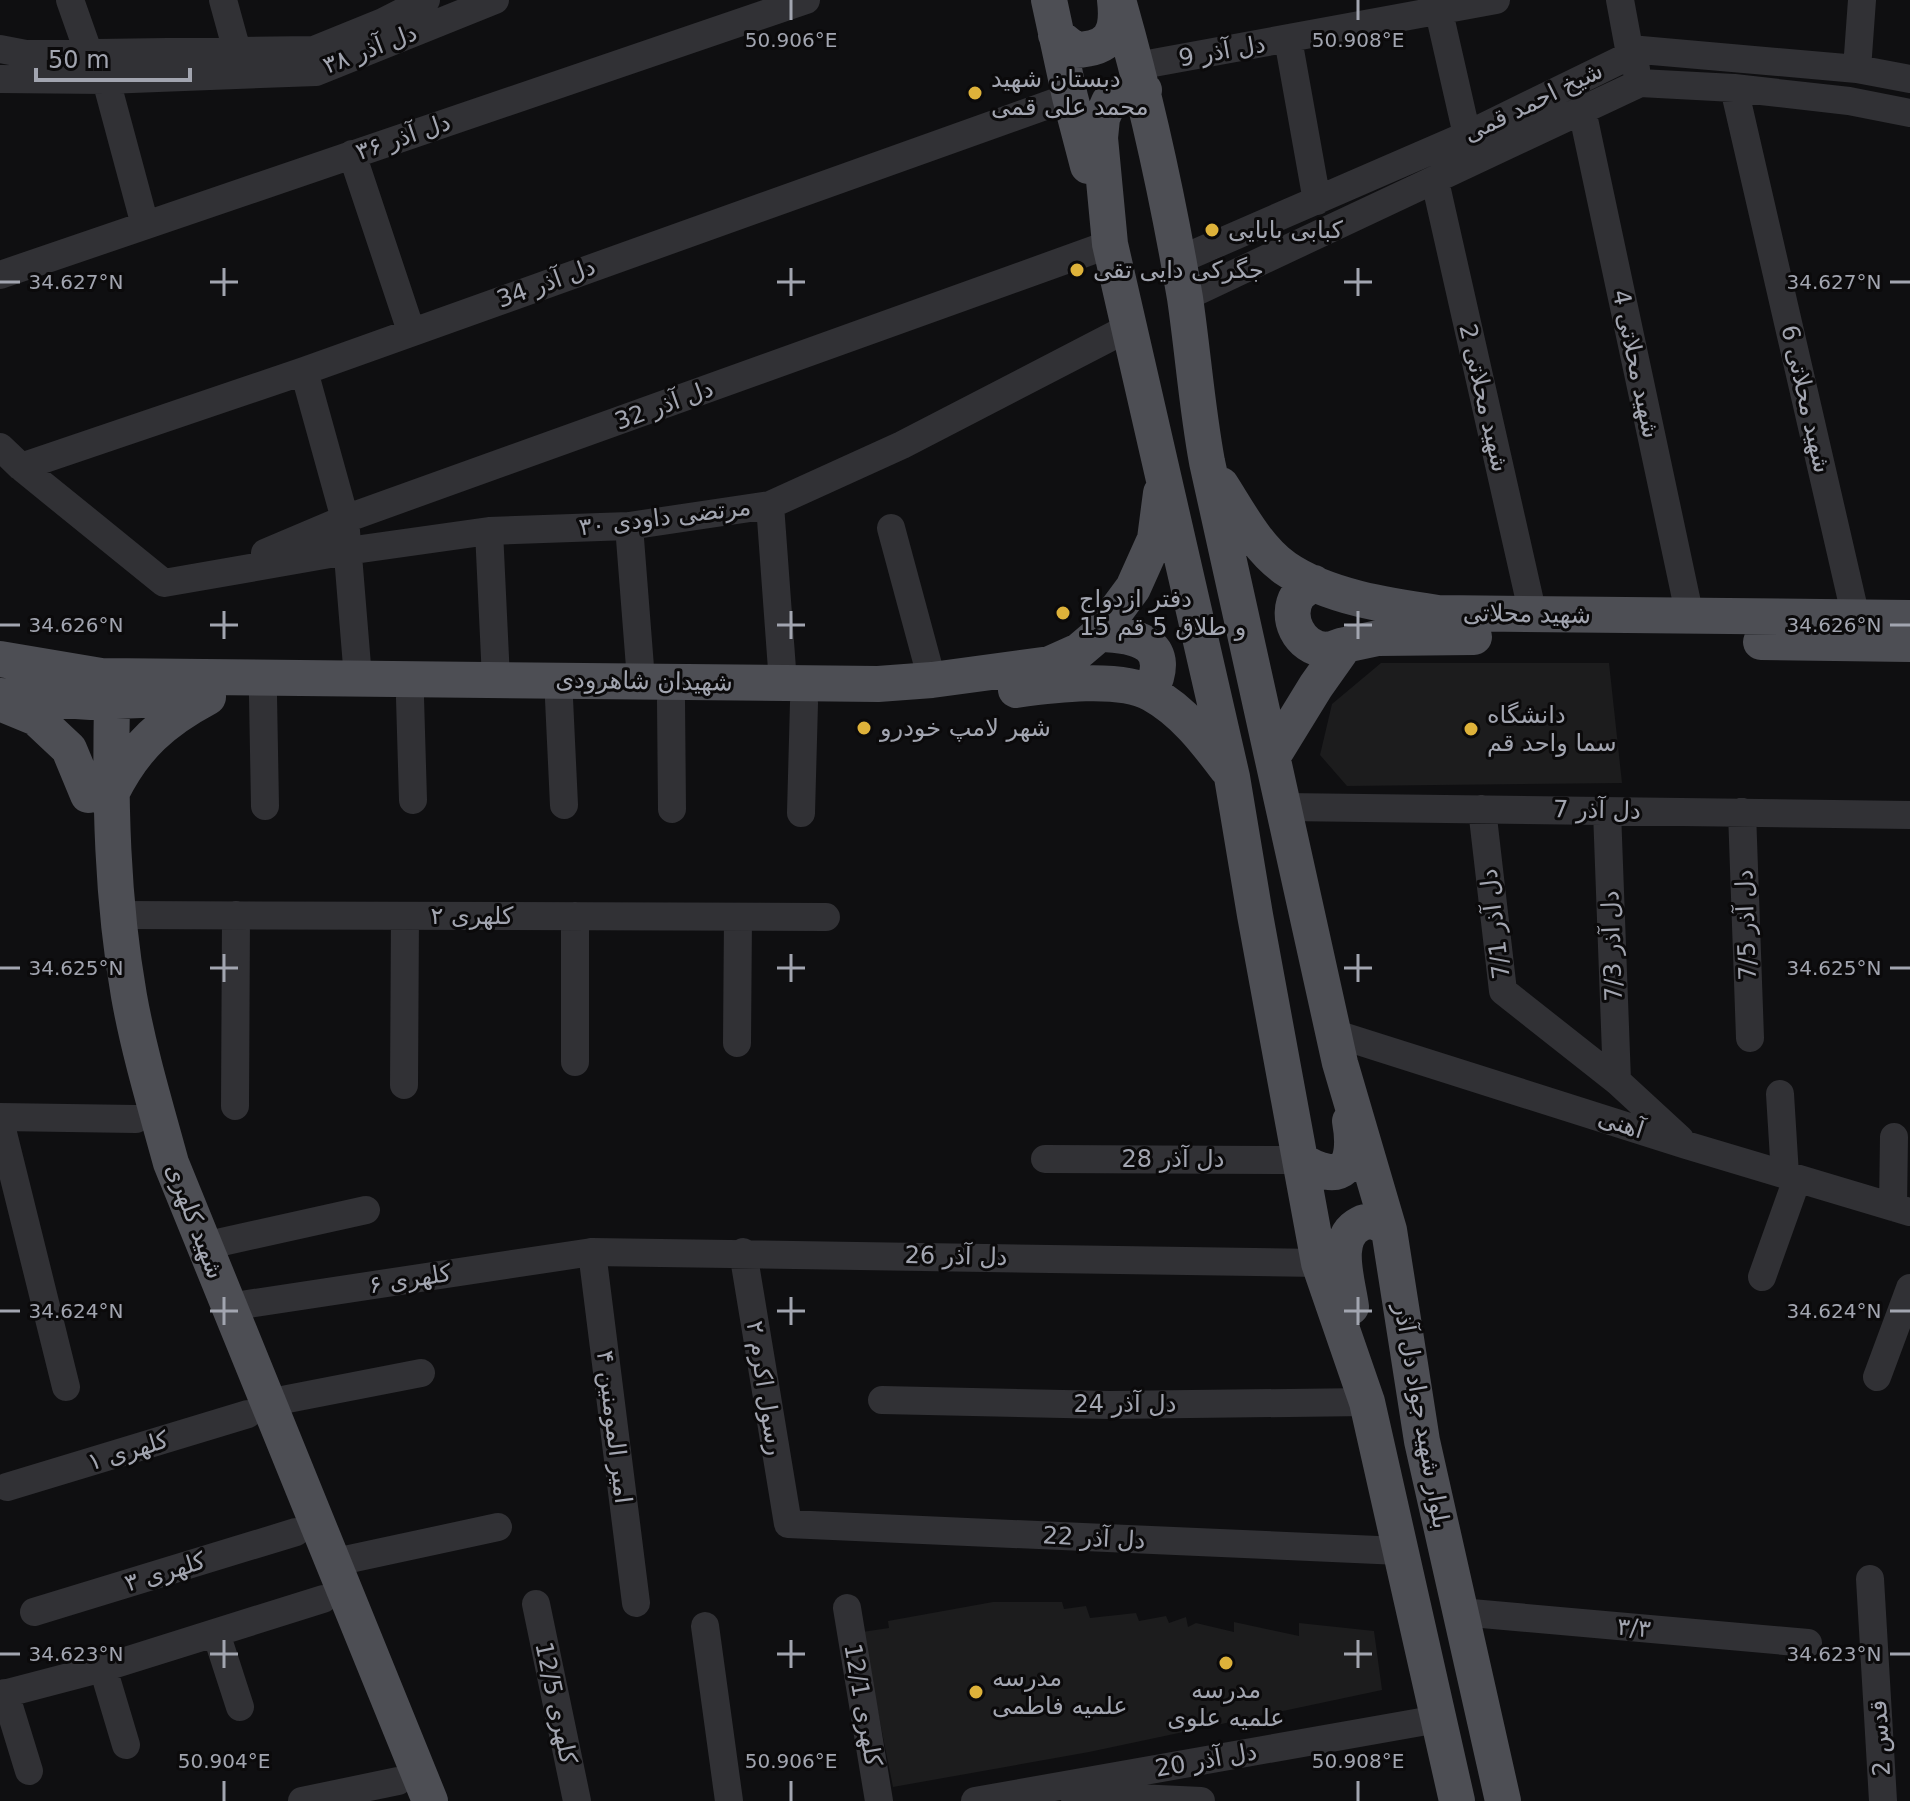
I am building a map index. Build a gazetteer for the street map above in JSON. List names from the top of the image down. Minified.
{"streets":{"main road":["شهید محلاتی","شهیدان شاهرودی","شهید کلهری","بلوار شهید جواد دل آذر"],"street":["دل آذر ۳۸","دل آذر 9","شیخ احمد قمی","دل آذر ۳۶","دل آذر 34","شهید محلاتی 4","شهید محلاتی 2","شهید محلاتی 6","دل آذر 32","۳۰ مرتضی داودی","دل آذر 7","کلهری ۲","دل آذر 7/1","دل آذر 7/5","دل آذر 7/3","آهنی","دل آذر 28","دل آذر 26","کلهری ۶","رسول اکرم ۲","دل آذر 24","امیر المومنین ۴","کلهری ۱","دل آذر 22","کلهری ۳","۳/۳","کلهری 12/5","کلهری 12/1","قدس 2","دل آذر 20"]},"crossings":[["شیخ احمد قمی","شهید محلاتی 4"],["شیخ احمد قمی","شهید محلاتی 2"],["شیخ احمد قمی","شهید محلاتی 6"],["دل آذر 34","۳۰ مرتضی داودی"],["شهید محلاتی 4","شهید محلاتی"],["شهید محلاتی 2","شهید محلاتی"],["شهید محلاتی 6","شهید محلاتی"],["دل آذر 32","۳۰ مرتضی داودی"],["دل آذر 32","بلوار شهید جواد دل آذر"],["۳۰ مرتضی داودی","بلوار شهید جواد دل آذر"],["شهیدان شاهرودی","شهید کلهری"],["شهیدان شاهرودی","بلوار شهید جواد دل آذر"],["دل آذر 7","دل آذر 7/1"],["دل آذر 7","دل آذر 7/5"],["دل آذر 7","دل آذر 7/3"],["کلهری ۲","شهید کلهری"],["دل آذر 7/1","دل آذر 7/3"],["دل آذر 7/1","آهنی"],["آهنی","بلوار شهید جواد دل آذر"],["دل آذر 28","بلوار شهید جواد دل آذر"],["شهید کلهری","کلهری ۶"],["شهید کلهری","کلهری ۱"],["شهید کلهری","کلهری ۳"],["دل آذر 26","کلهری ۶"],["دل آذر 26","رسول اکرم ۲"],["دل آذر 26","بلوار شهید جواد دل آذر"],["دل آذر 26","امیر المومنین ۴"],["کلهری ۶","امیر المومنین ۴"],["رسول اکرم ۲","دل آذر 22"],["دل آذر 24","بلوار شهید جواد دل آذر"],["بلوار شهید جواد دل آذر","دل آذر 22"],["بلوار شهید جواد دل آذر","۳/۳"],["بلوار شهید جواد دل آذر","دل آذر 20"]],"places":["دبستان شهید محمد علی قمی","کبابی بابایی","جگرکی دایی تقی","دفتر ازدواج 15 و طلاق 5 قم","شهر لامپ خودرو","دانشگاه سما واحد قم","مدرسه علمیه علوی","مدرسه علمیه فاطمی"],"scale_bar":"50 m","coordinates":["50.906°E","50.908°E","34.627°N","34.626°N","34.625°N","34.624°N","34.623°N","50.904°E"]}
